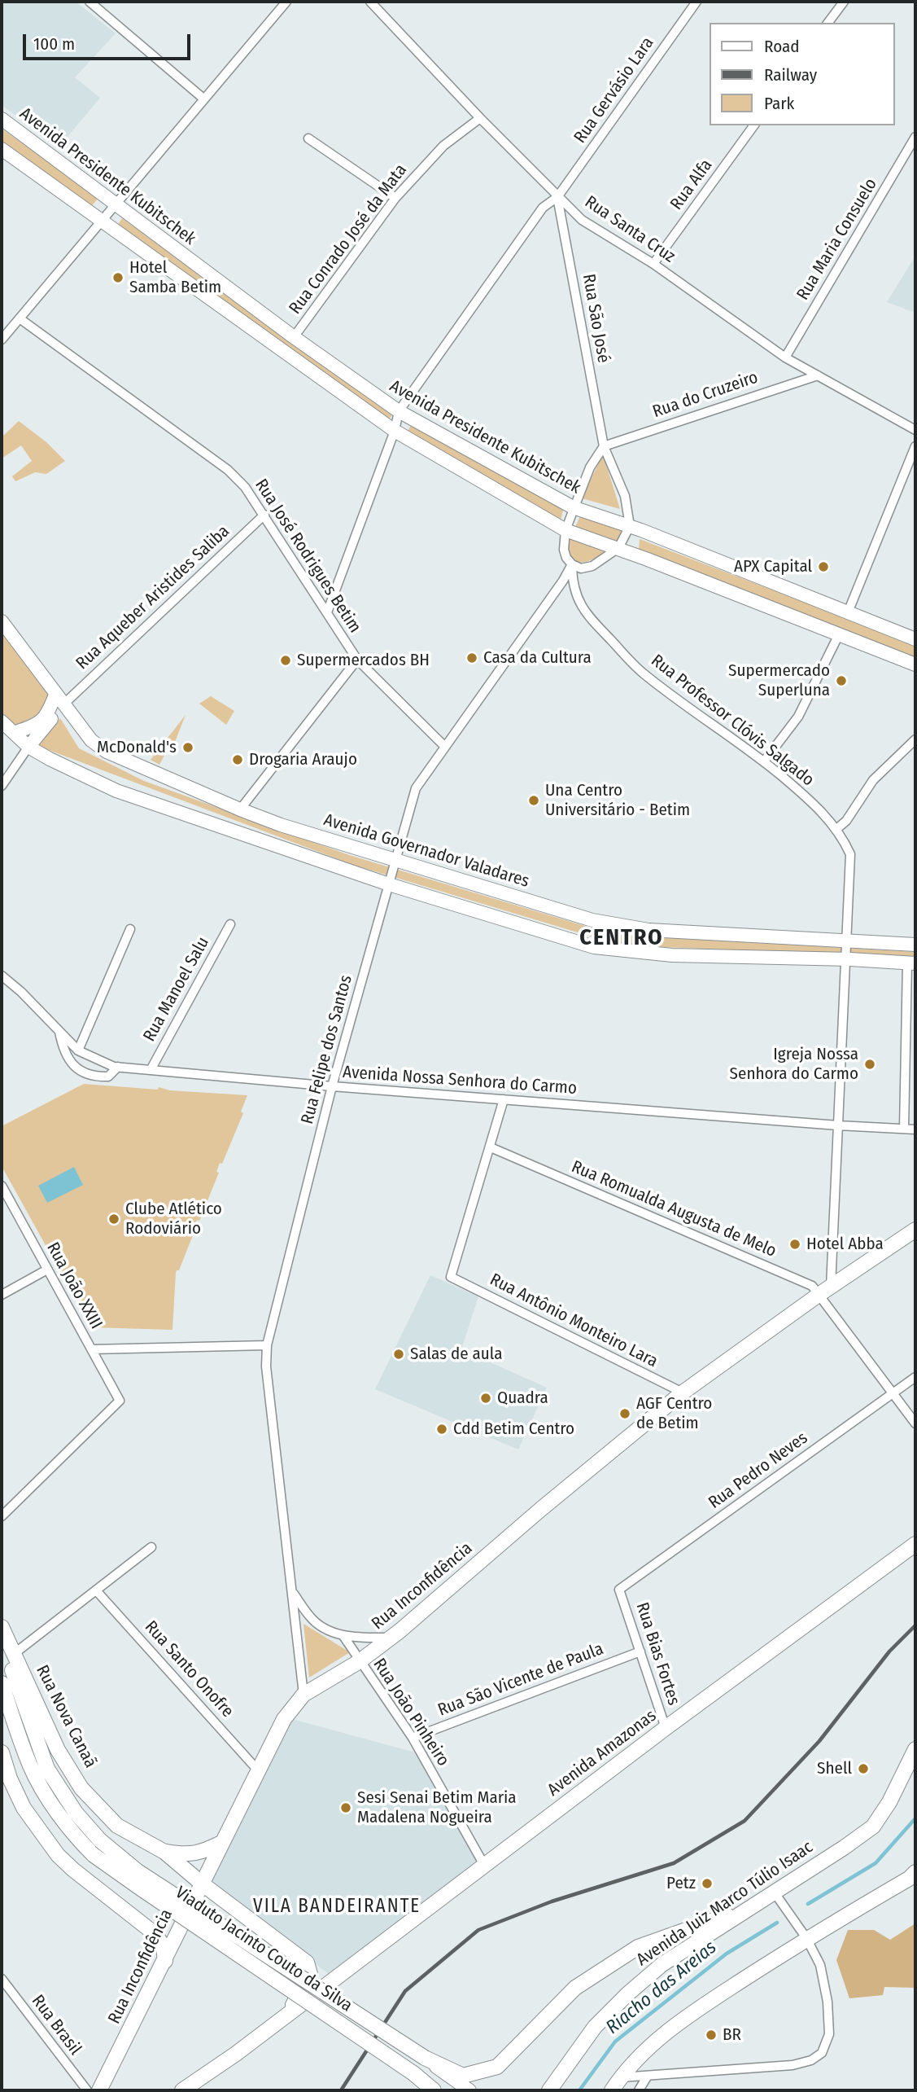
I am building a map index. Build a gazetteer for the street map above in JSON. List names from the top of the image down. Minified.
{"streets":{"main road":["Avenida Presidente Kubitschek","Avenida Governador Valadares","Rua Inconfidência","Rua Nova Canaã","Avenida Amazonas","Avenida Juiz Marco Túlio Isaac","Viaduto Jacinto Couto da Silva"],"street":["Rua Gervásio Lara","Rua Alfa","Rua Santa Cruz","Rua Conrado José da Mata","Rua Maria Consuelo","Rua São José","Rua do Cruzeiro","Rua José Rodrigues Betim","Rua Aqueber Aristides Saliba","Rua Professor Clóvis Salgado","Rua Manoel Salu","Rua Felipe dos Santos","Avenida Nossa Senhora do Carmo","Rua Romualda Augusta de Melo","Rua João XXIII","Rua Antônio Monteiro Lara","Rua Pedro Neves","Rua Bias Fortes","Rua Santo Onofre","Rua São Vicente de Paula","Rua João Pinheiro","Rua Brasil"]},"crossings":[["Rua Gervásio Lara","Avenida Presidente Kubitschek"],["Rua Gervásio Lara","Rua Santa Cruz"],["Rua Gervásio Lara","Rua São José"],["Avenida Presidente Kubitschek","Rua Conrado José da Mata"],["Avenida Presidente Kubitschek","Rua São José"],["Avenida Presidente Kubitschek","Rua Professor Clóvis Salgado"],["Rua Alfa","Rua Santa Cruz"],["Rua Santa Cruz","Rua Conrado José da Mata"],["Rua Santa Cruz","Rua Maria Consuelo"],["Rua Santa Cruz","Rua São José"],["Rua Santa Cruz","Rua do Cruzeiro"],["Rua São José","Rua do Cruzeiro"],["Rua José Rodrigues Betim","Rua Aqueber Aristides Saliba"],["Rua José Rodrigues Betim","Rua Felipe dos Santos"],["Rua Aqueber Aristides Saliba","Avenida Governador Valadares"],["Rua Professor Clóvis Salgado","Avenida Governador Valadares"],["Rua Professor Clóvis Salgado","Rua Felipe dos Santos"],["Rua Professor Clóvis Salgado","Avenida Nossa Senhora do Carmo"],["Rua Professor Clóvis Salgado","Rua Romualda Augusta de Melo"],["Rua Professor Clóvis Salgado","Rua Inconfidência"],["Avenida Governador Valadares","Rua Felipe dos Santos"],["Rua Manoel Salu","Avenida Nossa Senhora do Carmo"],["Rua Felipe dos Santos","Avenida Nossa Senhora do Carmo"],["Rua Felipe dos Santos","Rua Inconfidência"],["Rua Felipe dos Santos","Rua João Pinheiro"],["Rua Romualda Augusta de Melo","Rua Antônio Monteiro Lara"],["Rua Romualda Augusta de Melo","Rua Pedro Neves"],["Rua Romualda Augusta de Melo","Rua Inconfidência"],["Rua Antônio Monteiro Lara","Rua Inconfidência"],["Rua Pedro Neves","Rua Bias Fortes"],["Rua Inconfidência","Rua Santo Onofre"],["Rua Inconfidência","Rua João Pinheiro"],["Rua Inconfidência","Rua Nova Canaã"],["Rua Bias Fortes","Rua São Vicente de Paula"],["Rua Bias Fortes","Avenida Amazonas"],["Rua São Vicente de Paula","Rua João Pinheiro"],["Rua João Pinheiro","Avenida Amazonas"],["Rua Nova Canaã","Avenida Amazonas"]],"districts":["CENTRO","VILA BANDEIRANTE"],"water":["Riacho das Areias"],"places":["Hotel Samba Betim","APX Capital","Casa da Cultura","Supermercados BH","Supermercado Superluna","McDonald's","Drogaria Araujo","Una Centro Universitário - Betim","Igreja Nossa Senhora do Carmo","Clube Atlético Rodoviário","Hotel Abba","Salas de aula","Quadra","AGF Centro de Betim","Cdd Betim Centro","Shell","Sesi Senai Betim Maria Madalena Nogueira","Petz","BR"],"legend":["Road","Railway","Park"],"scale_bar":"100 m"}
